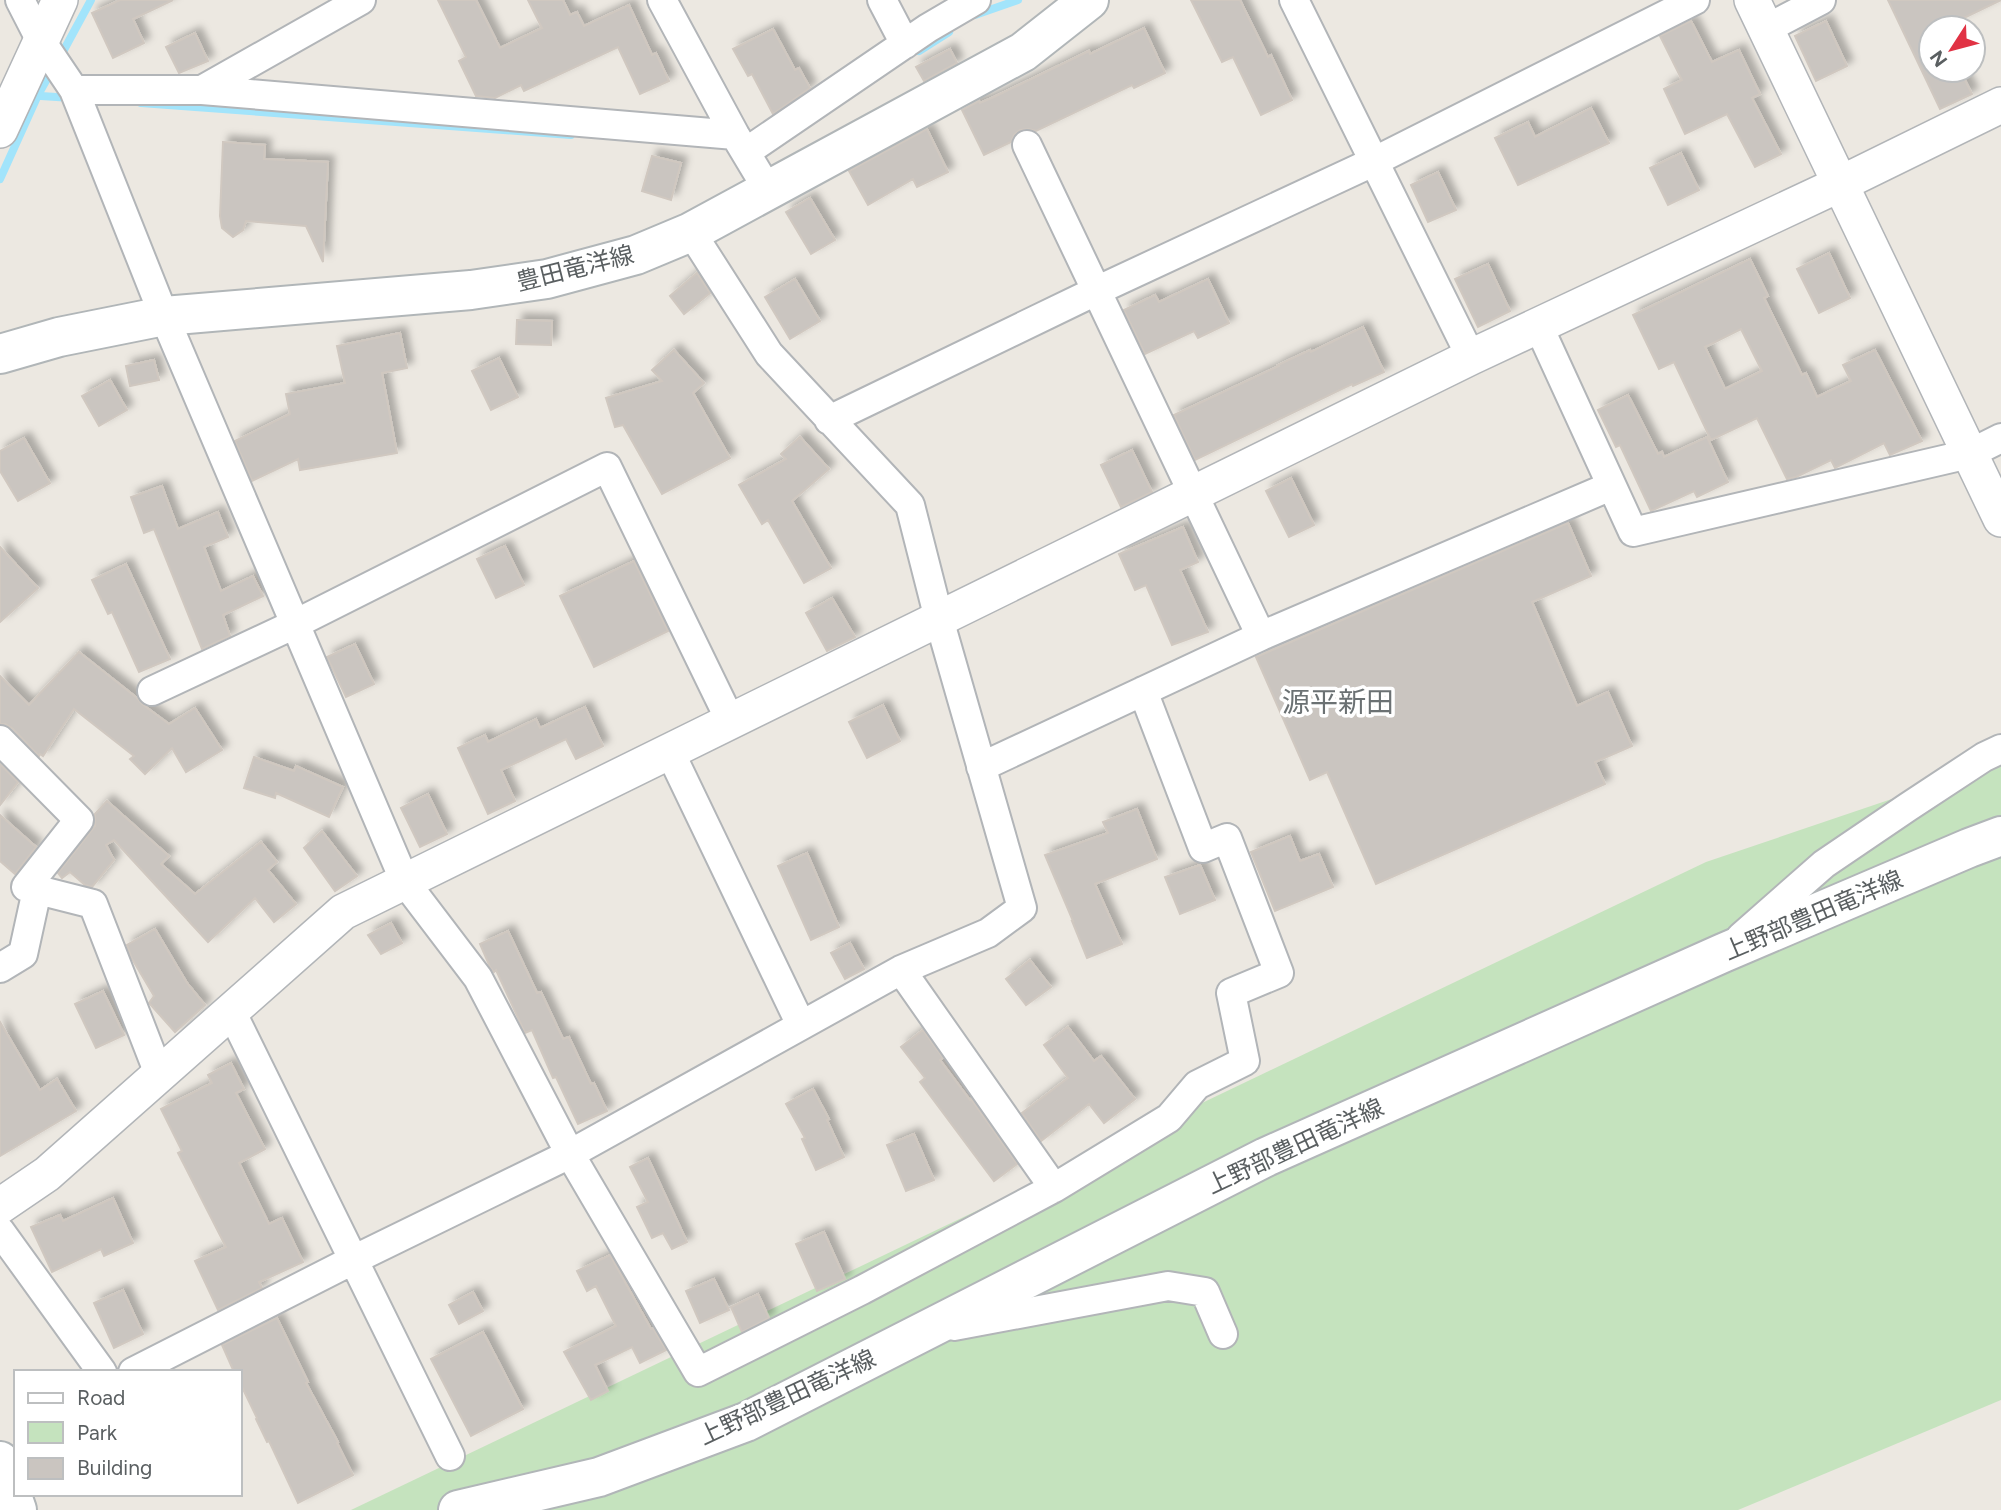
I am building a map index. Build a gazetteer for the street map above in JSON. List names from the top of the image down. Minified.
{"streets":{"main road":["豊田竜洋線","上野部豊田竜洋線"]},"districts":["源平新田"],"legend":["Road","Park","Building"],"north":"bottom left"}
